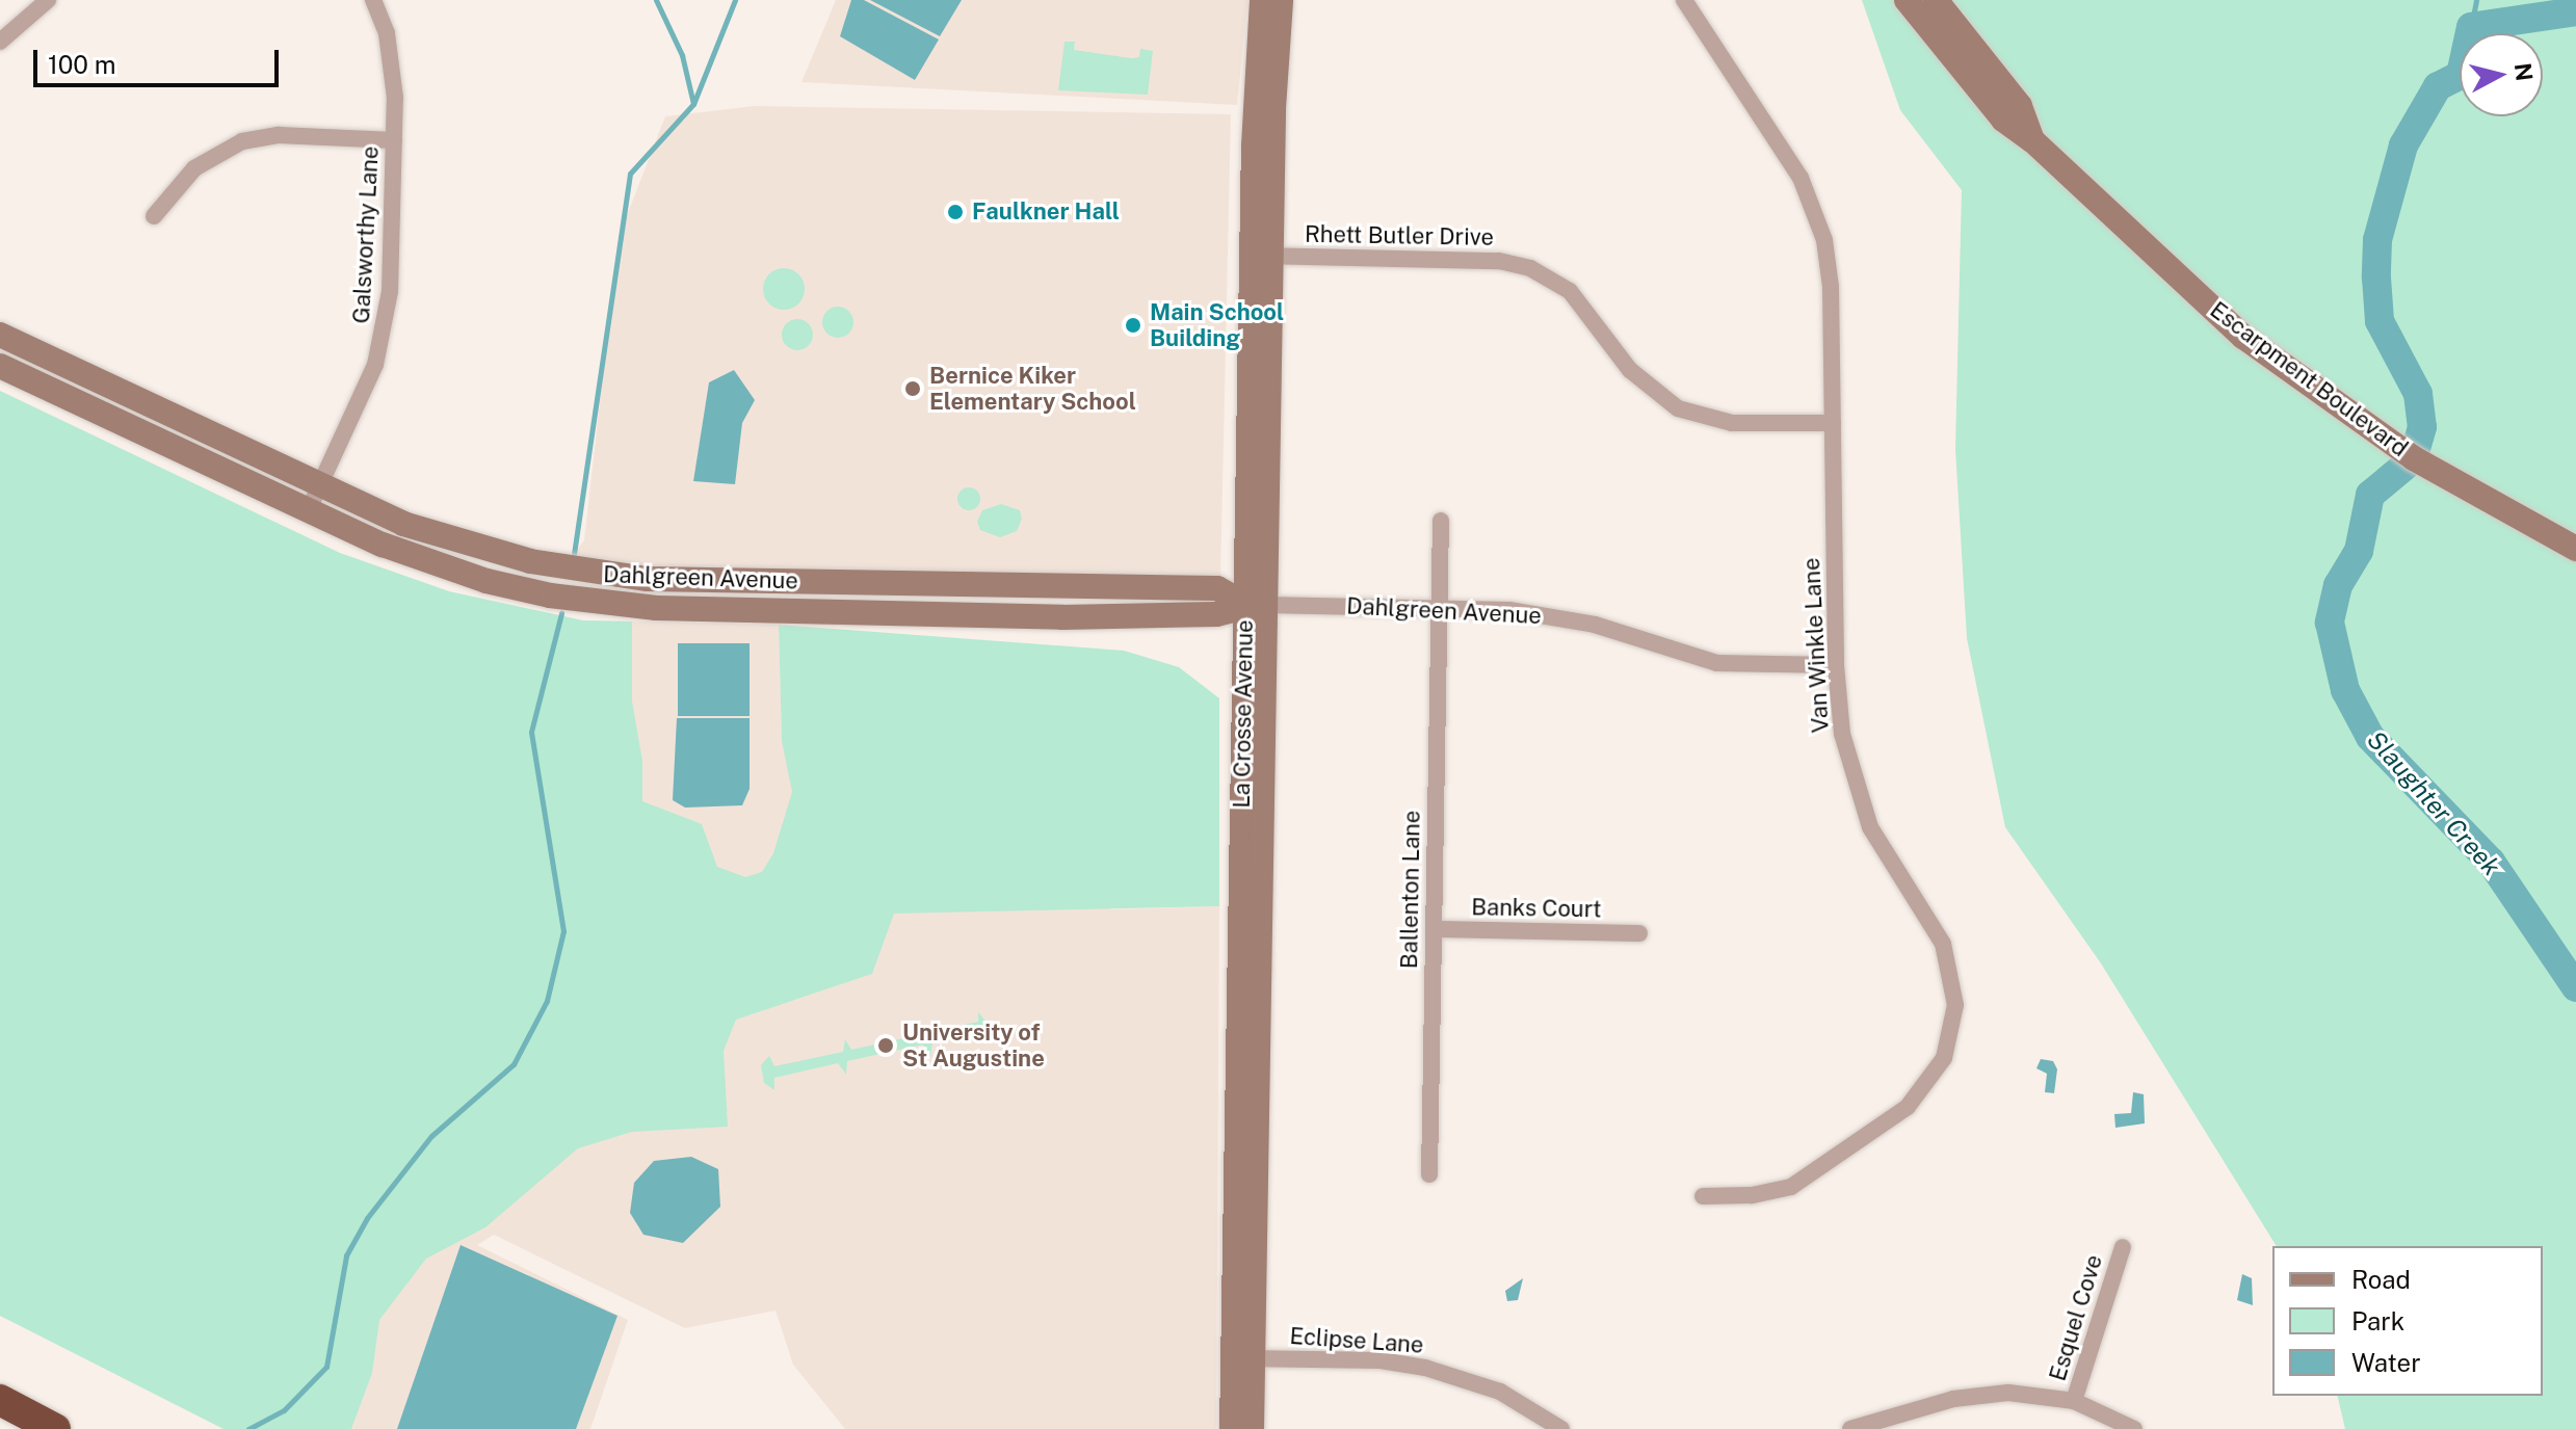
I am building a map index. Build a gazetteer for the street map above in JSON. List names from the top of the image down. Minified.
{"streets":{"street":["Galsworthy Lane","Rhett Butler Drive","Escarpment Boulevard","Dahlgreen Avenue","Van Winkle Lane","La Crosse Avenue","Ballenton Lane","Banks Court","Esquel Cove","Eclipse Lane"]},"crossings":[["Galsworthy Lane","Dahlgreen Avenue"],["Rhett Butler Drive","Van Winkle Lane"],["Rhett Butler Drive","La Crosse Avenue"],["Dahlgreen Avenue","Van Winkle Lane"],["Dahlgreen Avenue","La Crosse Avenue"],["Dahlgreen Avenue","Ballenton Lane"],["La Crosse Avenue","Eclipse Lane"],["Ballenton Lane","Banks Court"]],"water":["Slaughter Creek"],"places":["Faulkner Hall","Main School Building","Bernice Kiker Elementary School","University of St Augustine"],"legend":["Road","Park","Water"],"scale_bar":"100 m","north":"right"}
